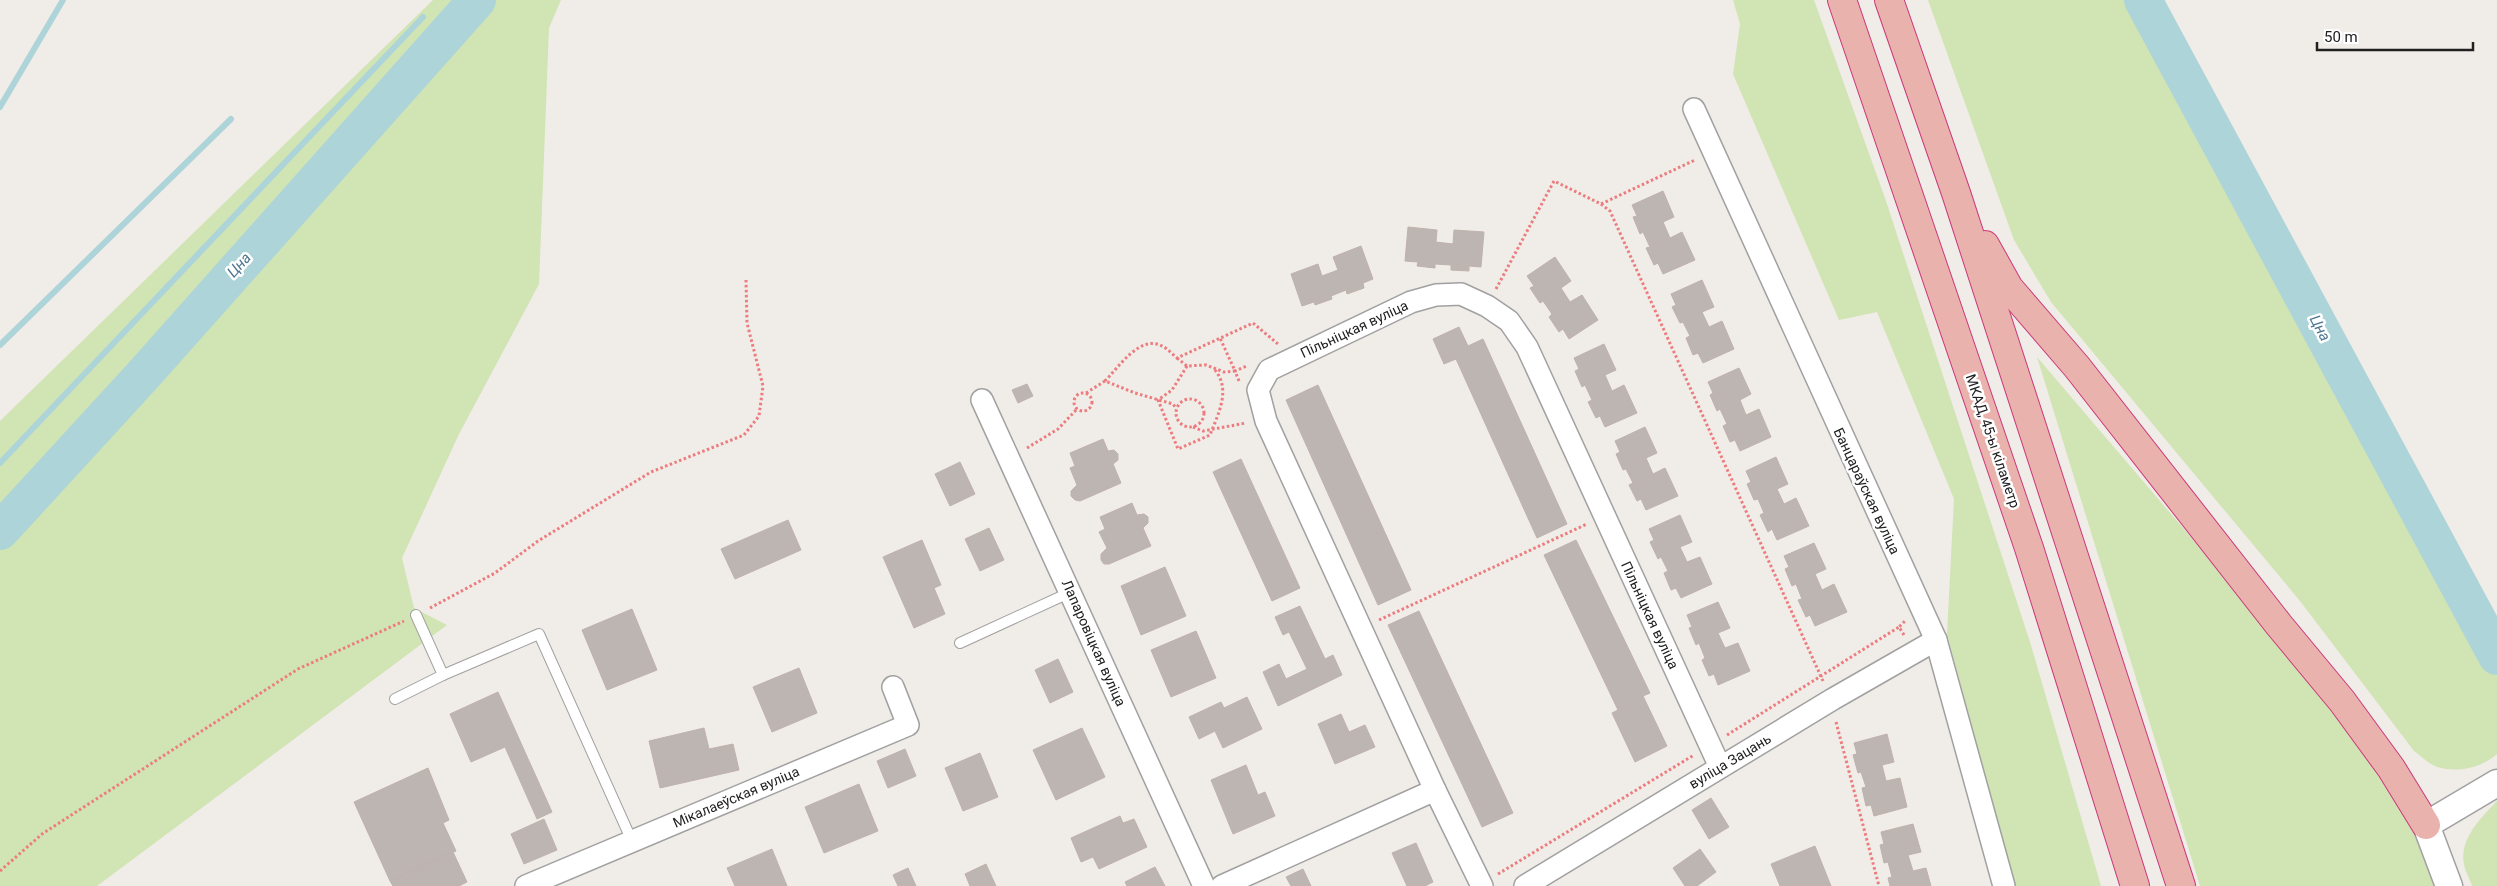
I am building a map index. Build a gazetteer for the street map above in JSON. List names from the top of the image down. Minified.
{"streets":{"highway":["МКАД, 45-ы кіламетр"],"street":["Пільніцкая вуліца","Банцараўская вуліца","Лапаровіцкая вуліца","вуліца Зацань","Мікалаеўская вуліца"]},"crossings":[["Пільніцкая вуліца","вуліца Зацань"],["Банцараўская вуліца","вуліца Зацань"]],"water":["Цна"],"scale_bar":"50 m"}
